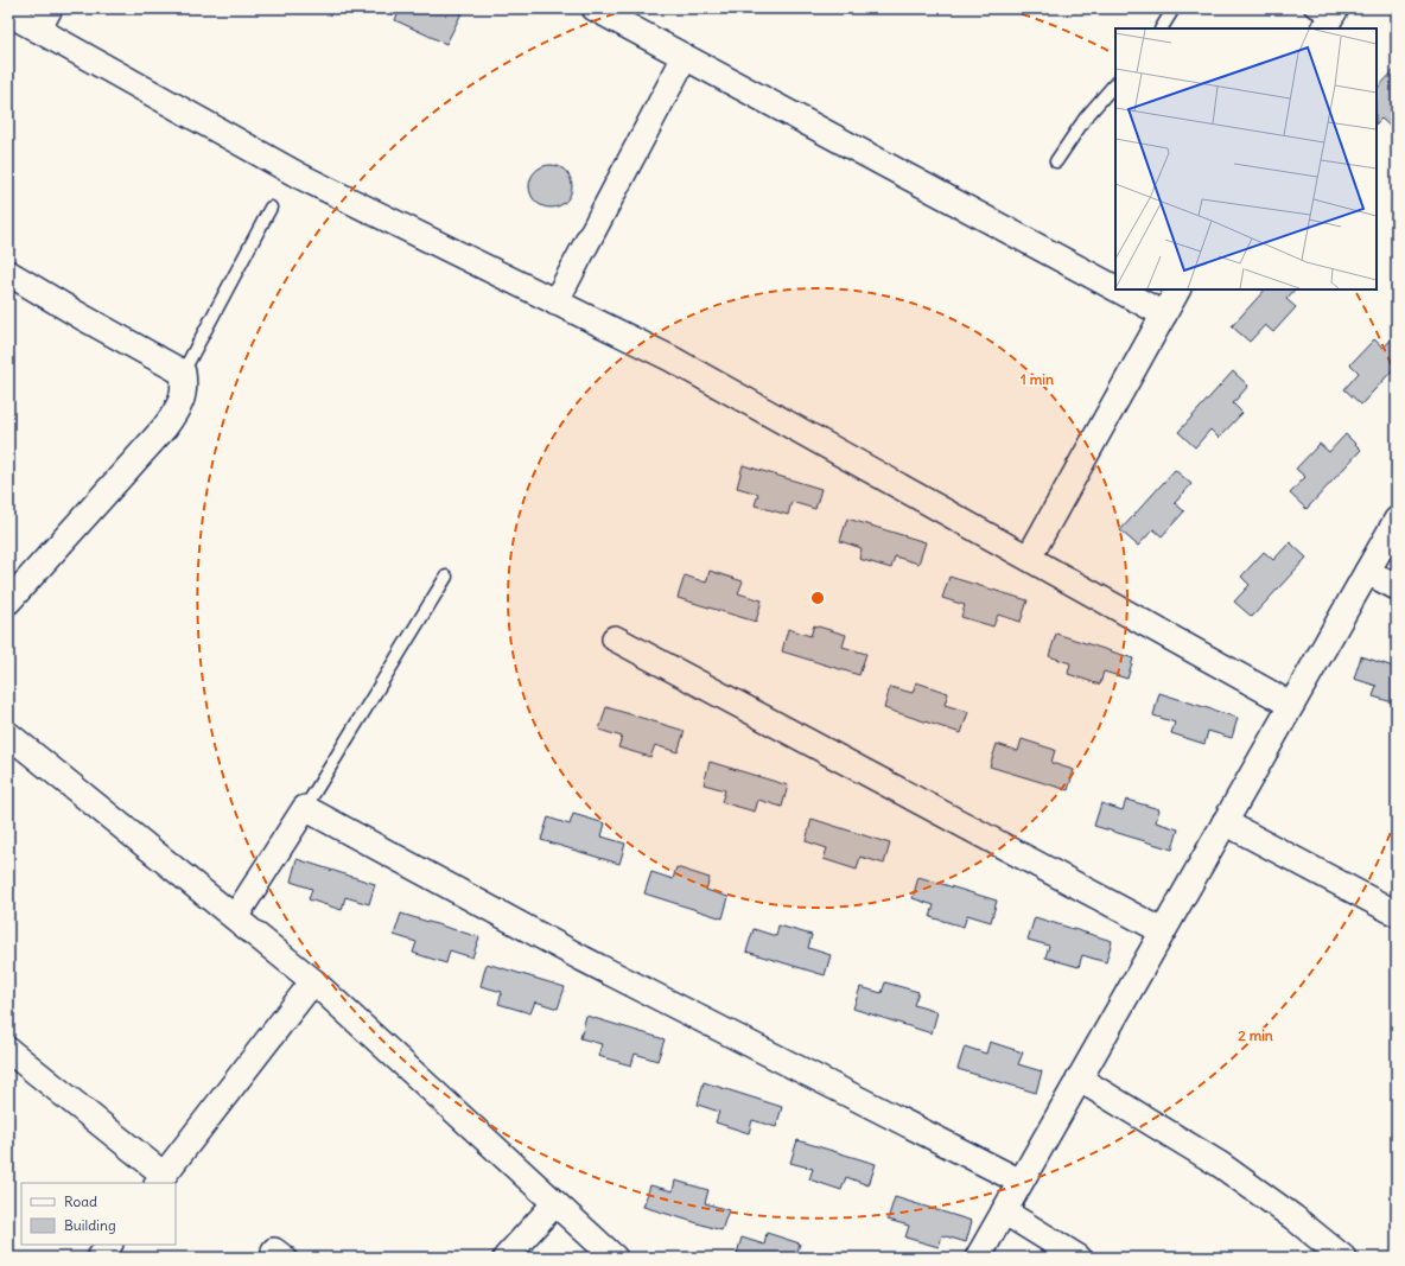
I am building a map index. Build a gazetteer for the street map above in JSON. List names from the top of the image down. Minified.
{"legend":["Road","Building"],"rings":["1 min","2 min"]}
